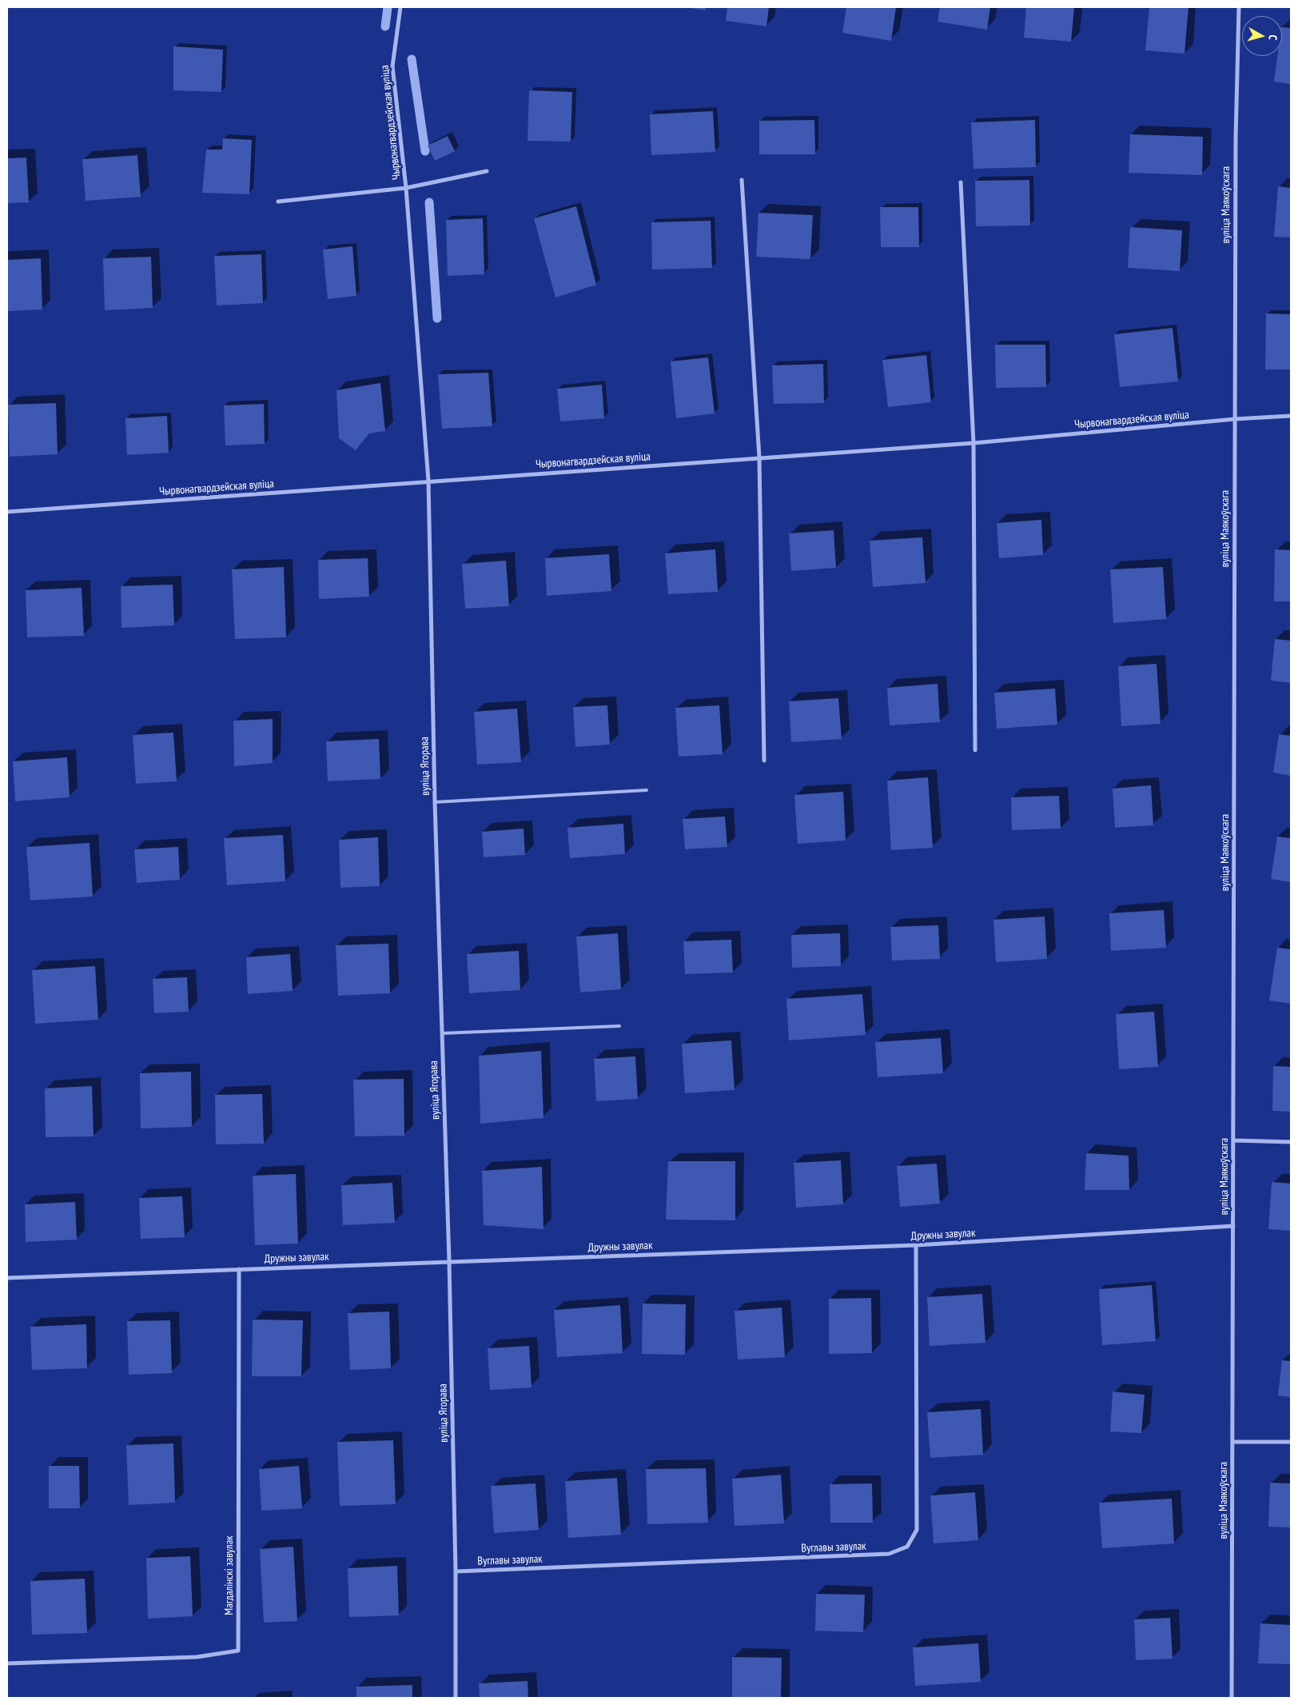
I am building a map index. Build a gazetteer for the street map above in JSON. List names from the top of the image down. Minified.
{"streets":{"street":["Чырвонагвардзейская вуліца","вуліца Маякоўскага","вуліца Ягорава","Дружны завулак","Вуглавы завулак","Магдалінскі завулак"]},"crossings":[["Чырвонагвардзейская вуліца","вуліца Маякоўскага"],["Чырвонагвардзейская вуліца","вуліца Ягорава"],["вуліца Маякоўскага","Дружны завулак"],["вуліца Ягорава","Дружны завулак"],["вуліца Ягорава","Вуглавы завулак"],["Дружны завулак","Вуглавы завулак"],["Дружны завулак","Магдалінскі завулак"]],"north":"right"}
